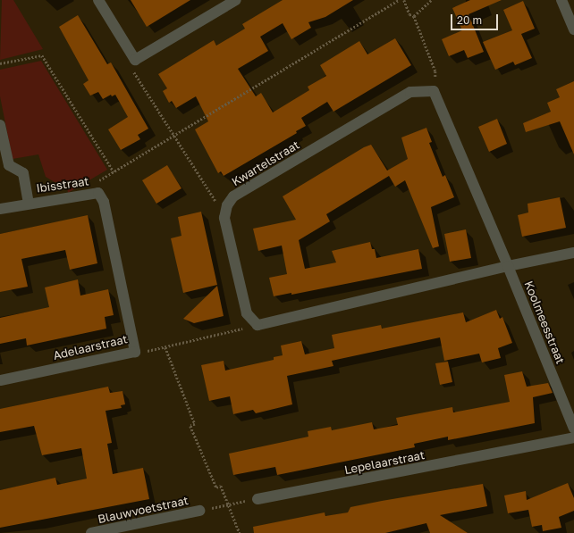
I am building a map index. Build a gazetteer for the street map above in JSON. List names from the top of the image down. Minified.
{"streets":{"street":["Kwartelstraat","Ibisstraat","Koolmeesstraat","Adelaarstraat","Lepelaarstraat","Blauwvoetstraat"]},"crossings":[["Ibisstraat","Adelaarstraat"]],"scale_bar":"20 m"}
